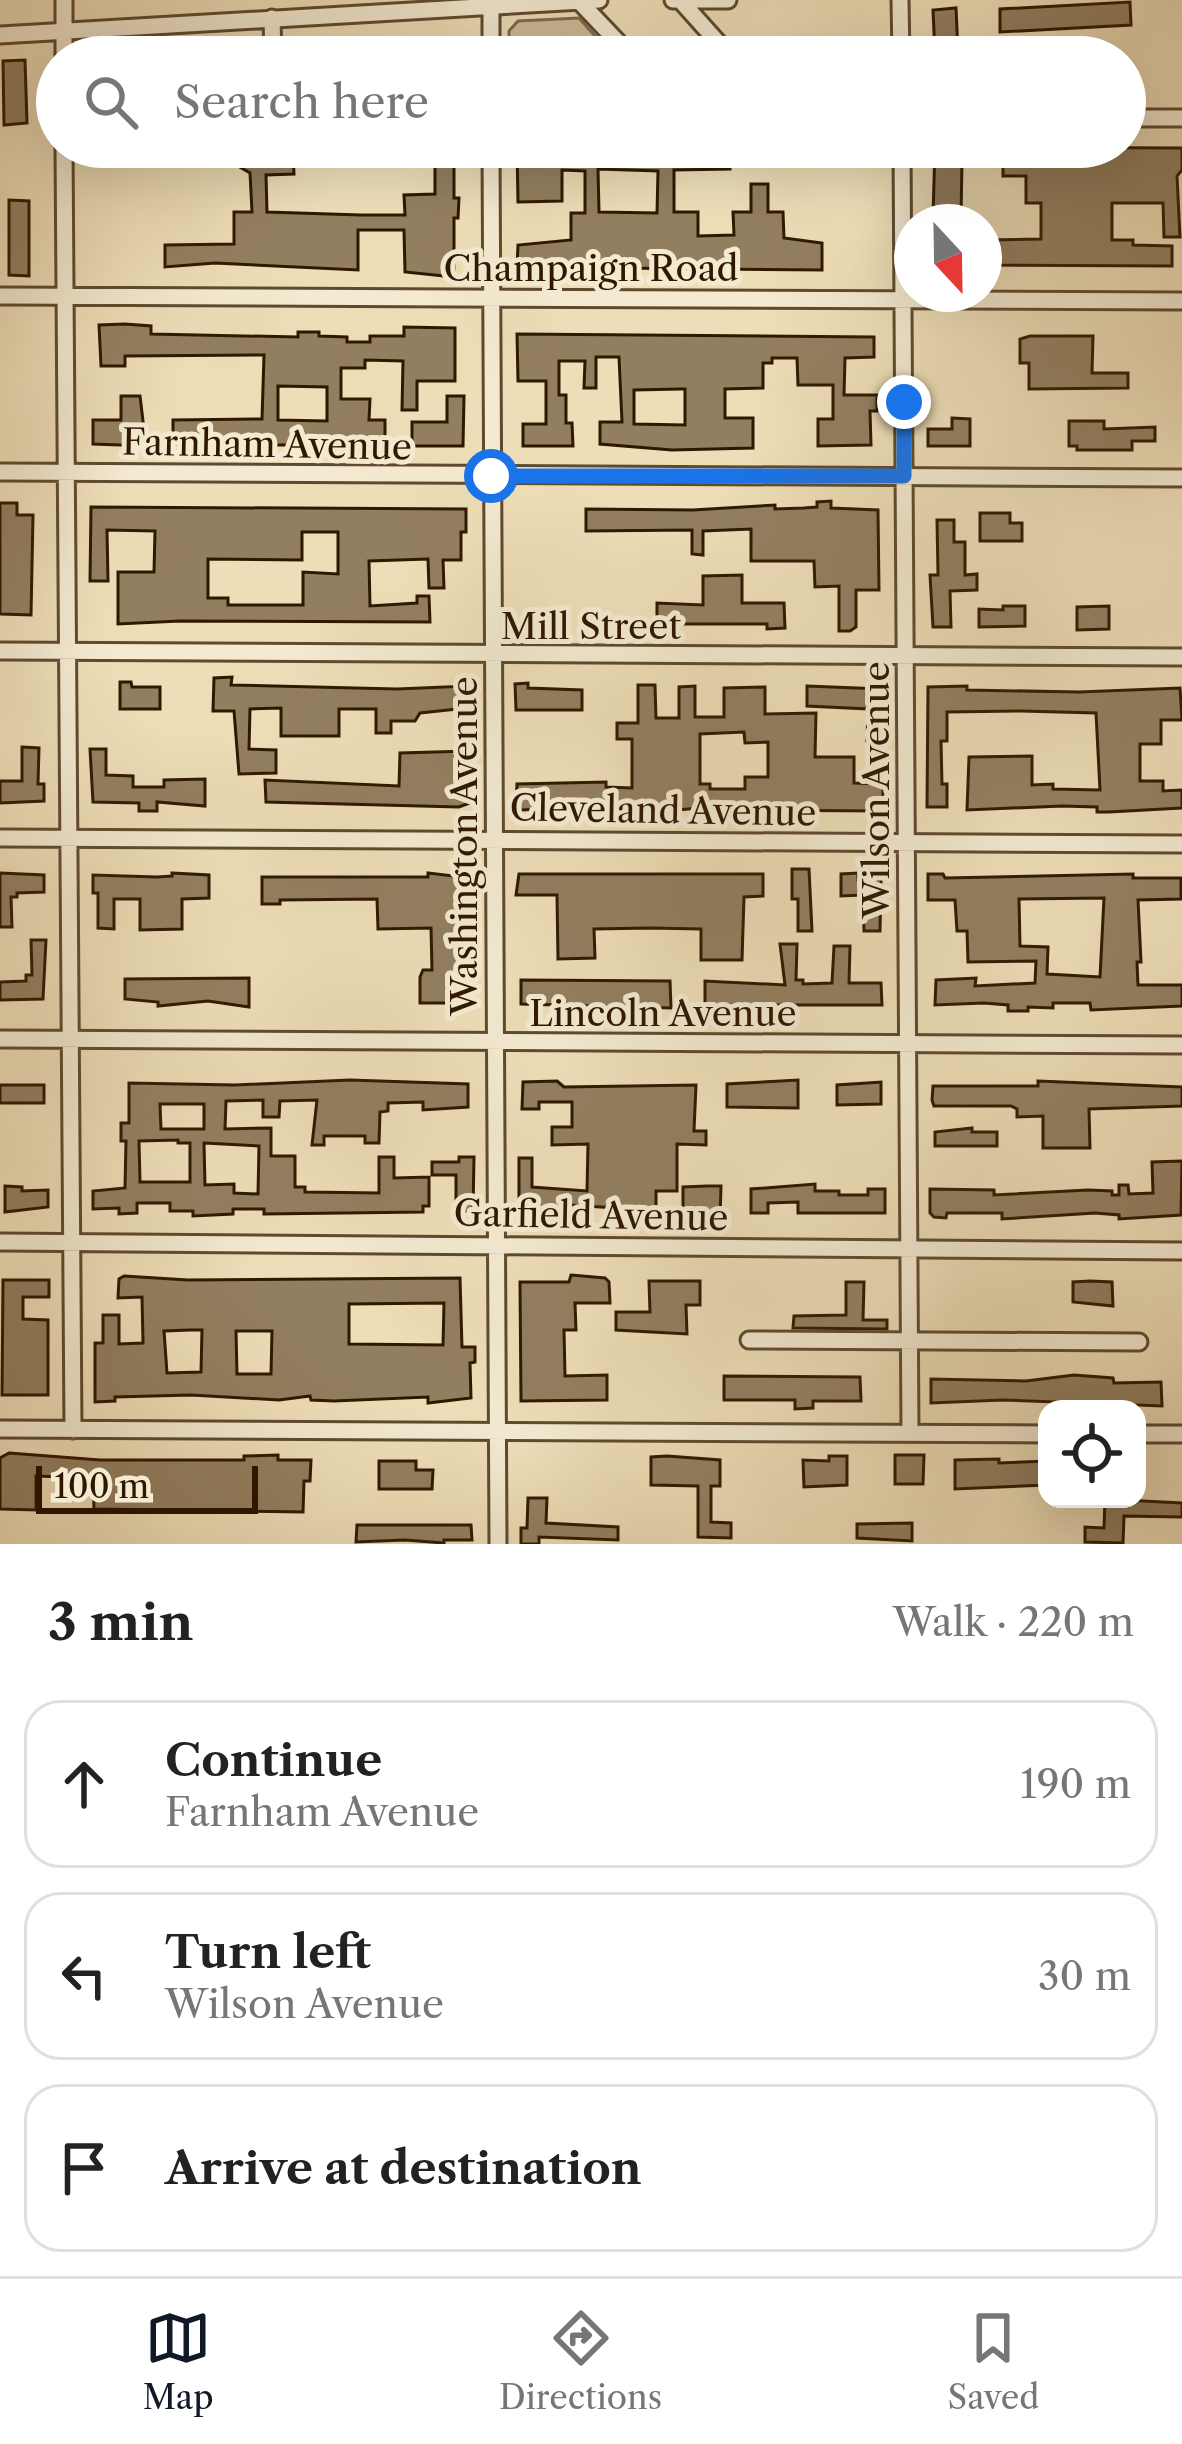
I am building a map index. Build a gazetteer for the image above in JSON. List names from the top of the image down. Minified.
{"streets":{"street":["Champaign Road","Farnham Avenue","Mill Street","Wilson Avenue","Cleveland Avenue","Washington Avenue","Lincoln Avenue","Garfield Avenue"]},"crossings":[["Champaign Road","Washington Avenue"],["Farnham Avenue","Wilson Avenue"],["Farnham Avenue","Washington Avenue"],["Mill Street","Wilson Avenue"],["Mill Street","Washington Avenue"],["Wilson Avenue","Cleveland Avenue"],["Wilson Avenue","Lincoln Avenue"],["Wilson Avenue","Garfield Avenue"],["Cleveland Avenue","Washington Avenue"],["Washington Avenue","Lincoln Avenue"],["Washington Avenue","Garfield Avenue"]],"scale_bar":"100 m","north":"bottom","page":{"search":"Search here","scale":"100 m","heading":["3 min","Walk · 220 m"],"list":[["Continue","Farnham Avenue","190 m"],["Turn left","Wilson Avenue","30 m"],"Arrive at destination"],"nav":["Map","Directions","Saved"]}}
